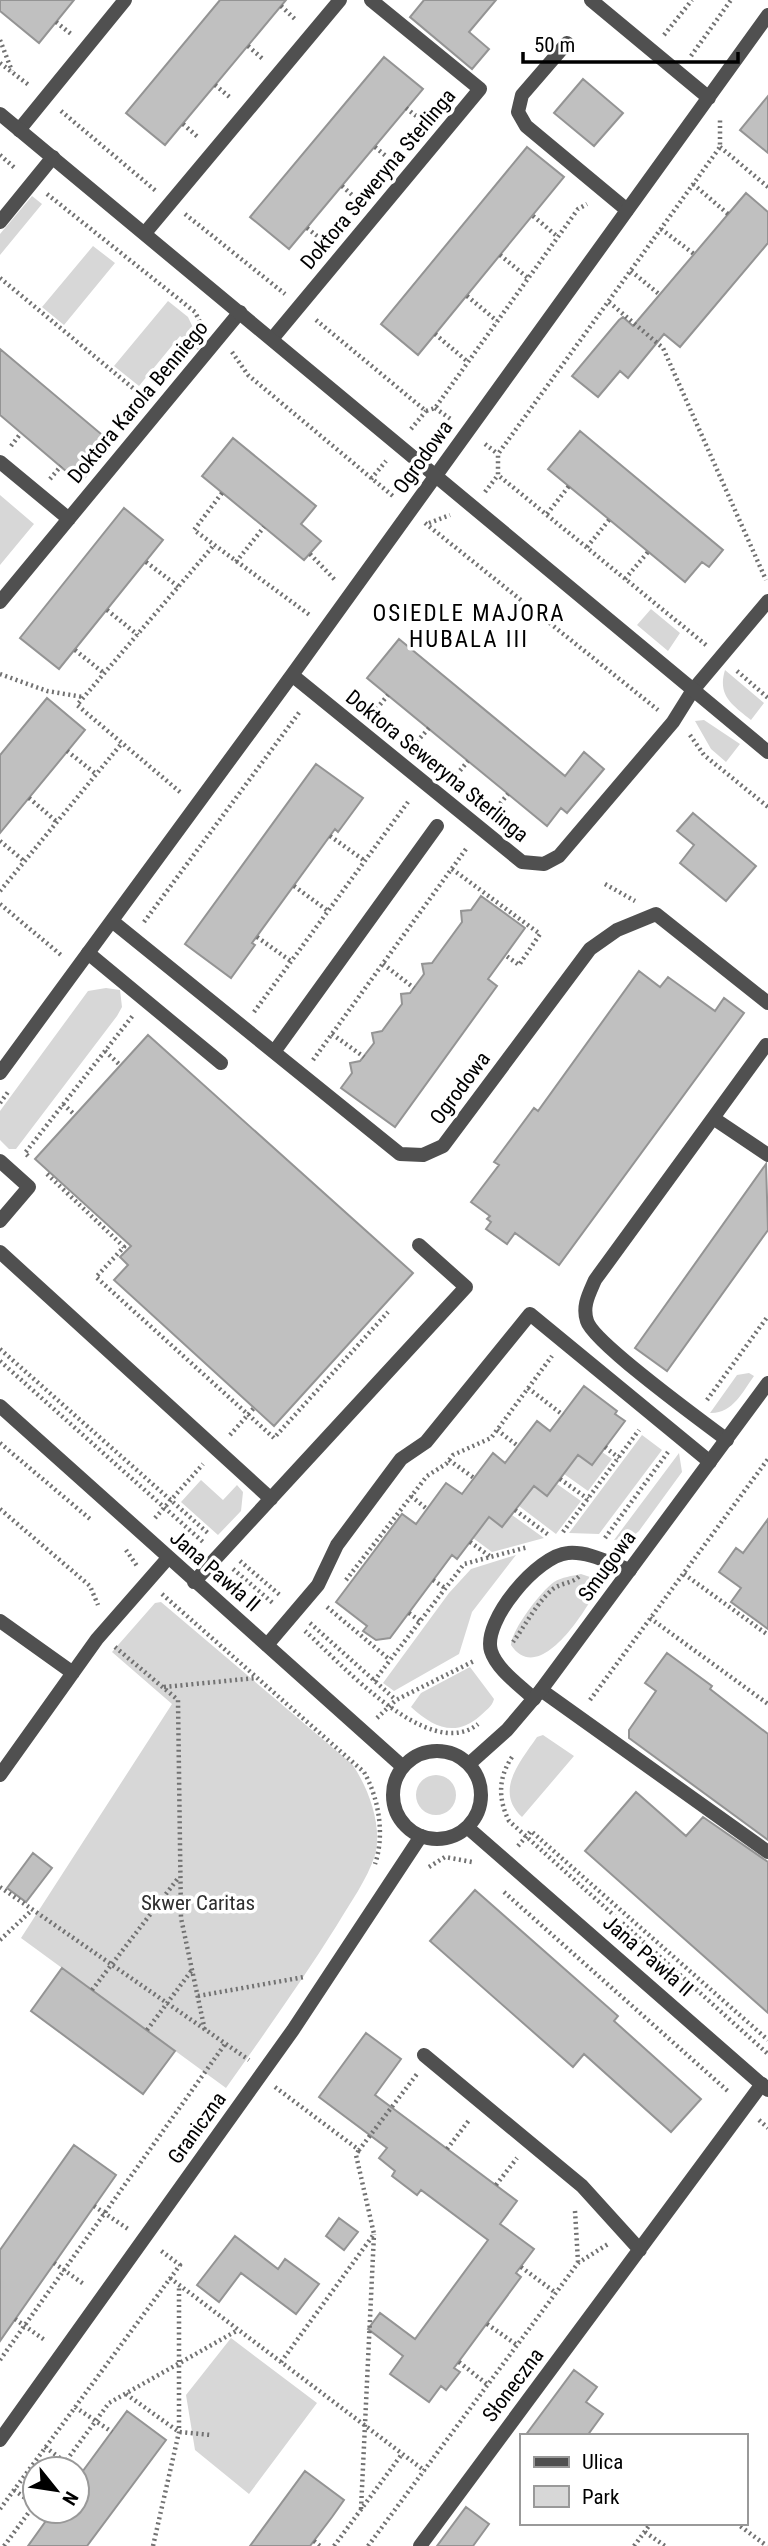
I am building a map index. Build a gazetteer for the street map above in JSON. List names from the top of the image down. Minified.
{"streets":{"street":["Doktora Seweryna Sterlinga","Doktora Karola Benniego","Ogrodowa","Smugowa","Jana Pawła II","Graniczna","Słoneczna"]},"crossings":[["Doktora Seweryna Sterlinga","Ogrodowa"],["Smugowa","Jana Pawła II"],["Smugowa","Graniczna"],["Jana Pawła II","Graniczna"],["Jana Pawła II","Słoneczna"]],"districts":["OSIEDLE MAJORA HUBALA III"],"parks":["Skwer Caritas"],"legend":["Ulica","Park"],"scale_bar":"50 m","north":"bottom right"}
